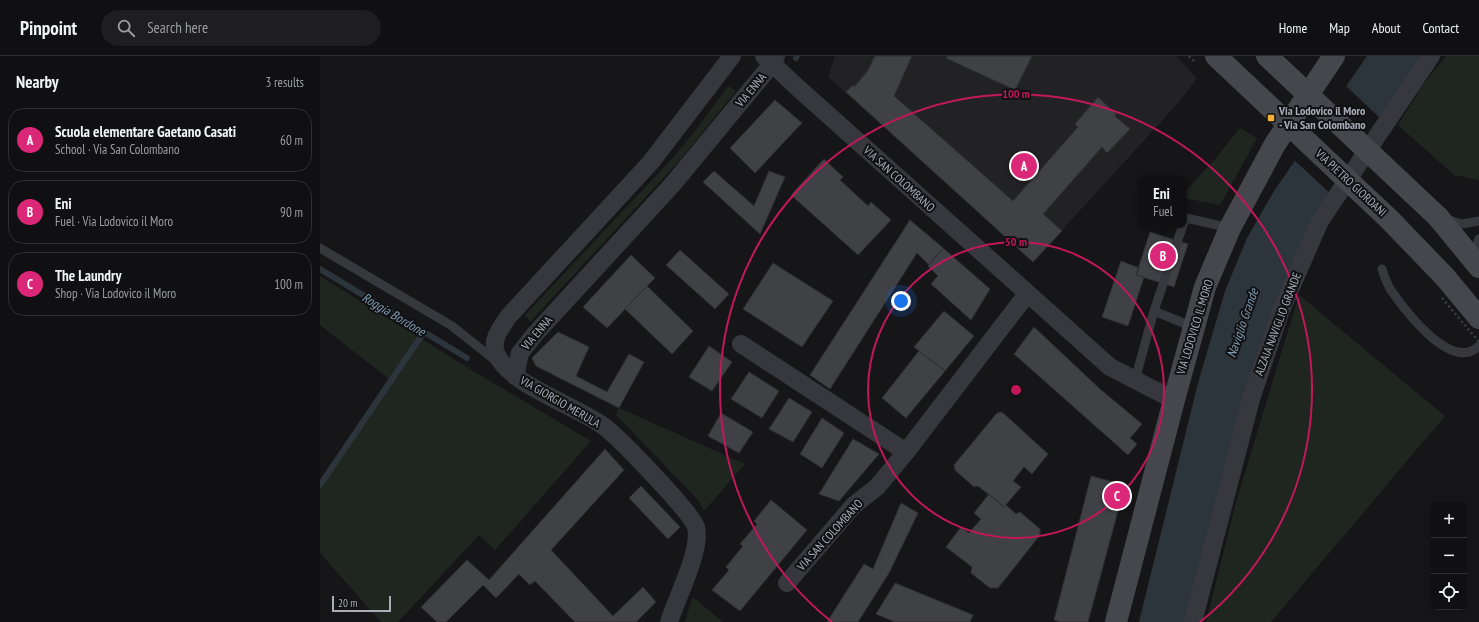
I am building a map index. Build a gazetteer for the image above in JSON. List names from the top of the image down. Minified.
{"streets":{"main road":["VIA PIETRO GIORDANI","VIA LODOVICO IL MORO"],"street":["VIA ENNA","VIA SAN COLOMBANO","ALZAIA NAVIGLIO GRANDE","VIA GIORGIO MERULA"]},"crossings":[["VIA ENNA","VIA SAN COLOMBANO"],["VIA ENNA","VIA GIORGIO MERULA"],["VIA SAN COLOMBANO","VIA LODOVICO IL MORO"]],"water":["Roggia Bordone","Naviglio Grande"],"places":{"transit":["Via Lodovico il Moro - Via San Colombano"]},"scale_bar":"20 m","page":{"header":"Pinpoint","search":"Search here","nav":["Home","Map","About","Contact"],"heading":["Nearby","3 results"],"list":[{"mark":"A","name":"Scuola elementare Gaetano Casati","note":"School · Via San Colombano","value":"60 m"},{"mark":"B","name":"Eni","note":"Fuel · Via Lodovico il Moro","value":"90 m"},{"mark":"C","name":"The Laundry","note":"Shop · Via Lodovico il Moro","value":"100 m"}],"pins":["A","B","C"],"popup":["Eni","Fuel"],"map_buttons":["+","−"],"scale":"20 m"},"rings":["100 m","50 m"]}
